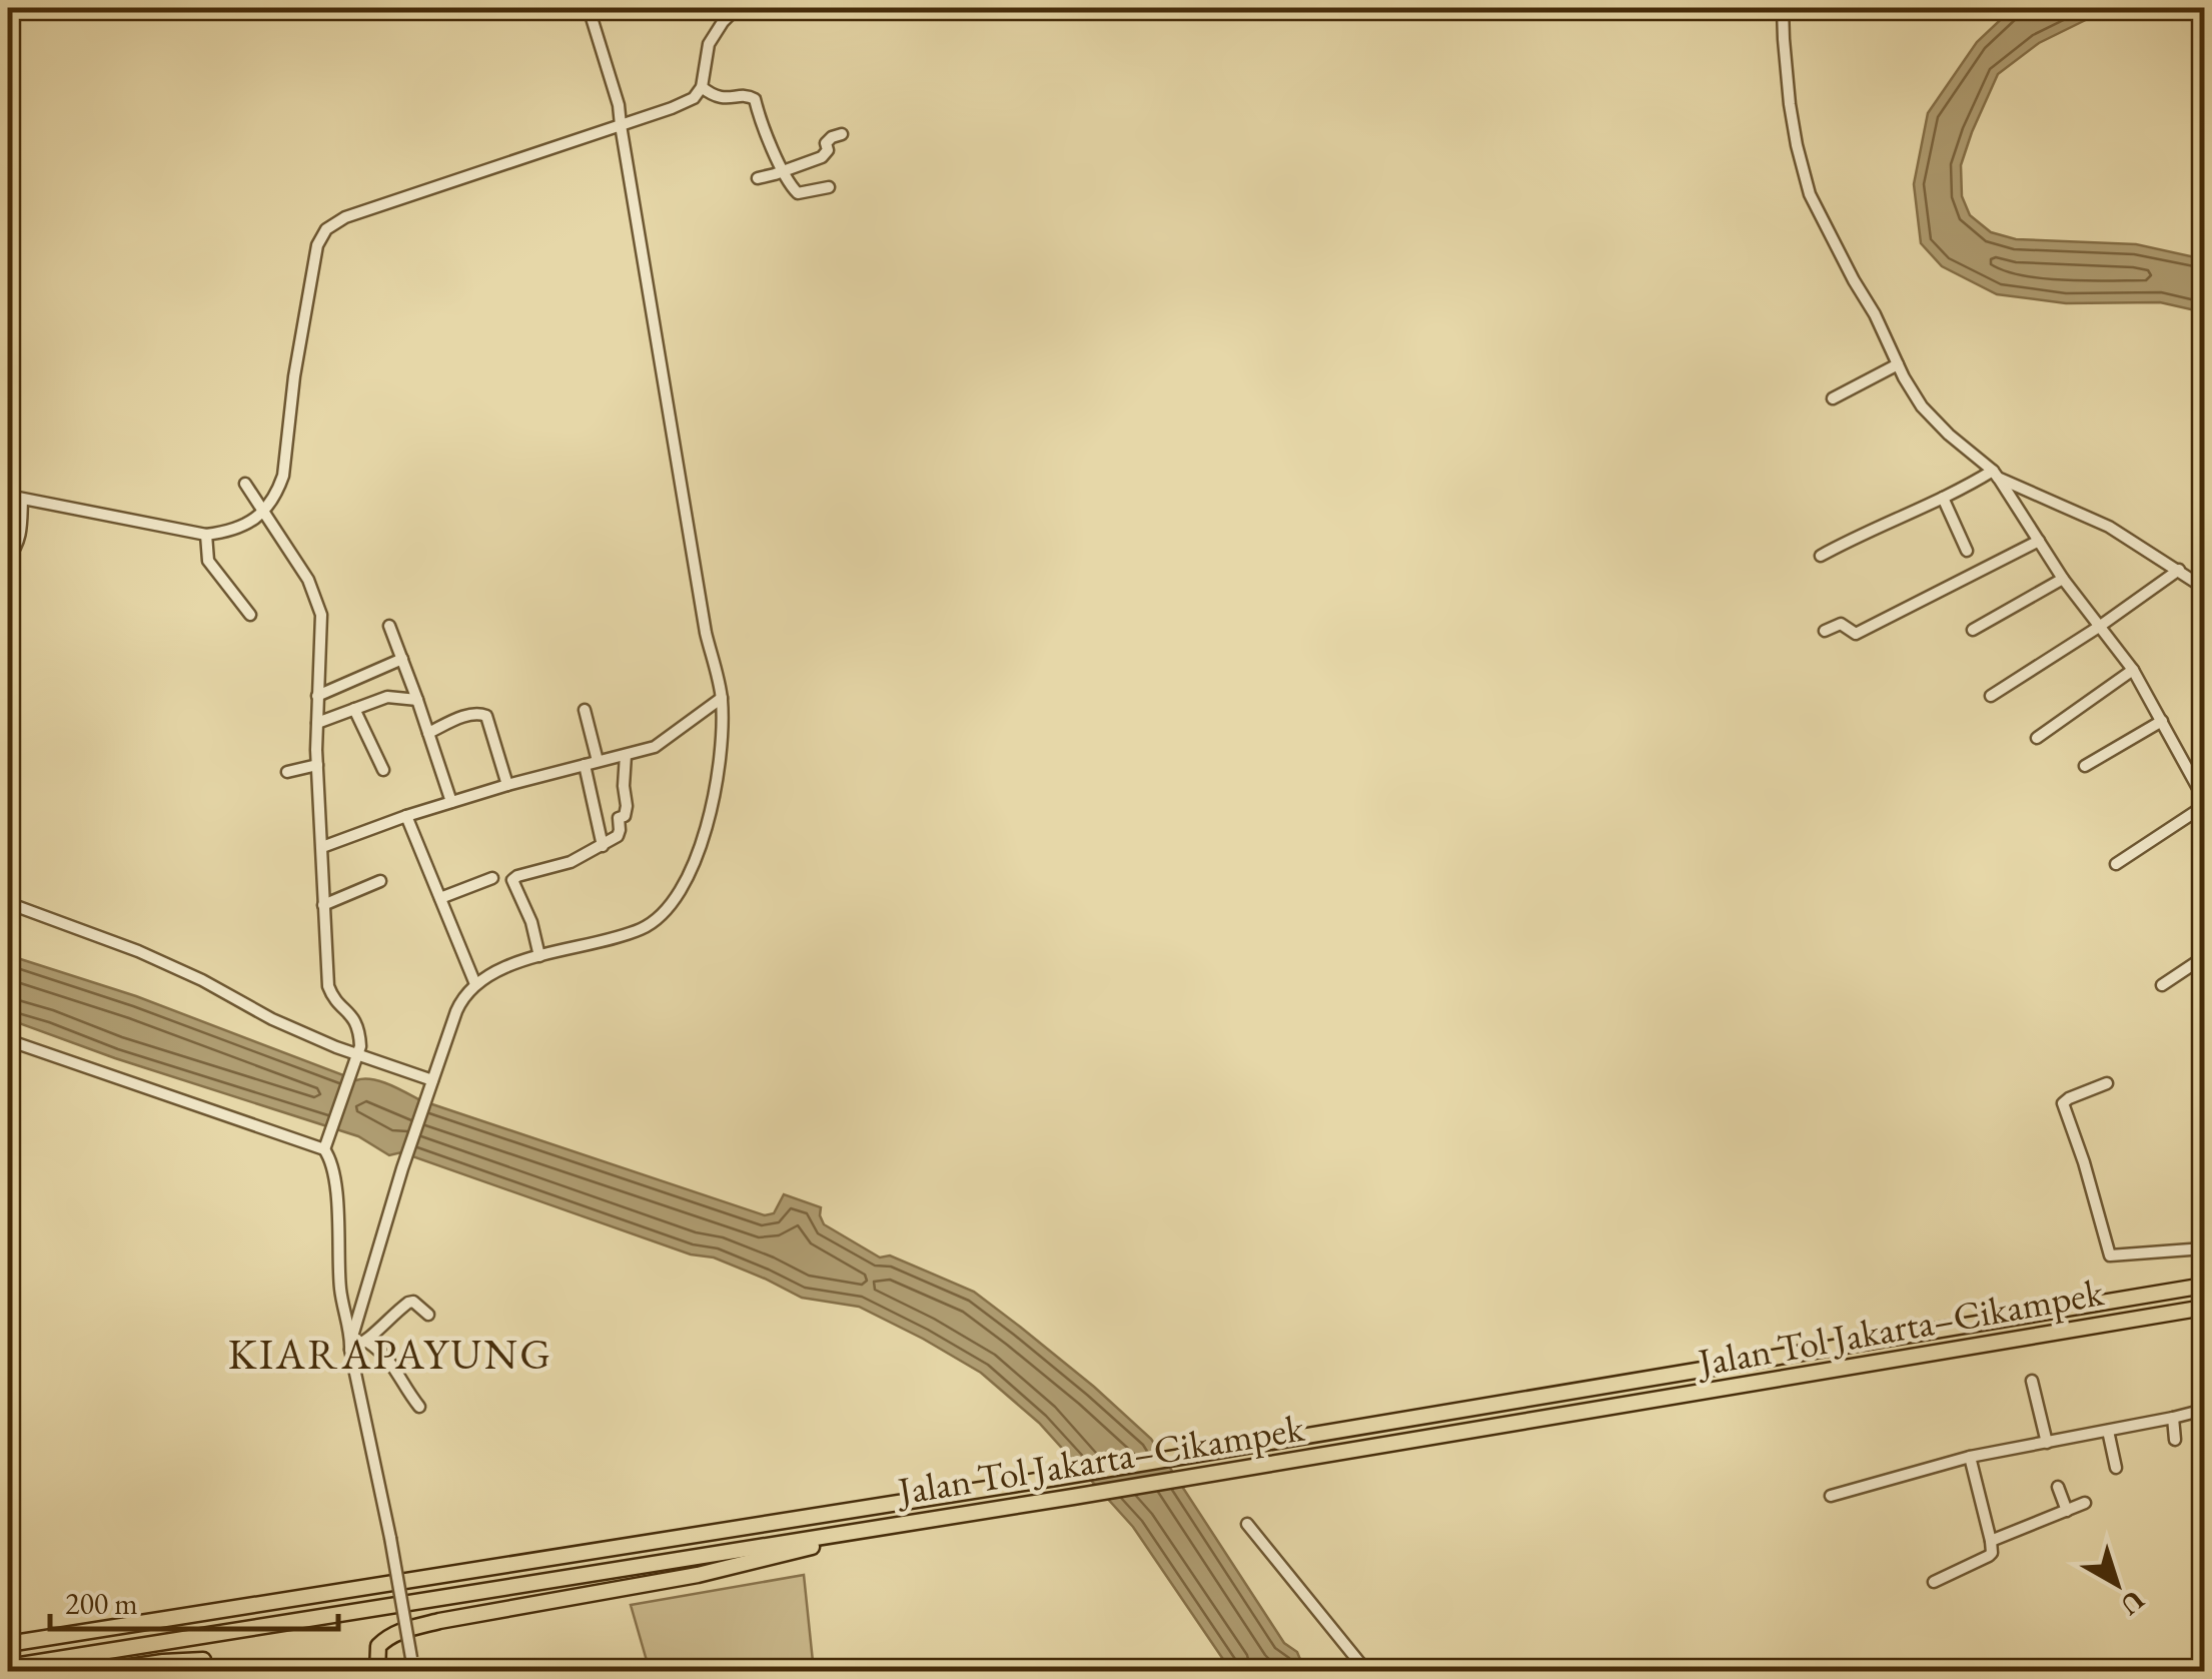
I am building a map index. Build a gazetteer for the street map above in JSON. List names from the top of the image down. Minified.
{"streets":{"highway":["Jalan Tol Jakarta–Cikampek"]},"districts":["KIARAPAYUNG"],"scale_bar":"200 m","north":"bottom right"}
